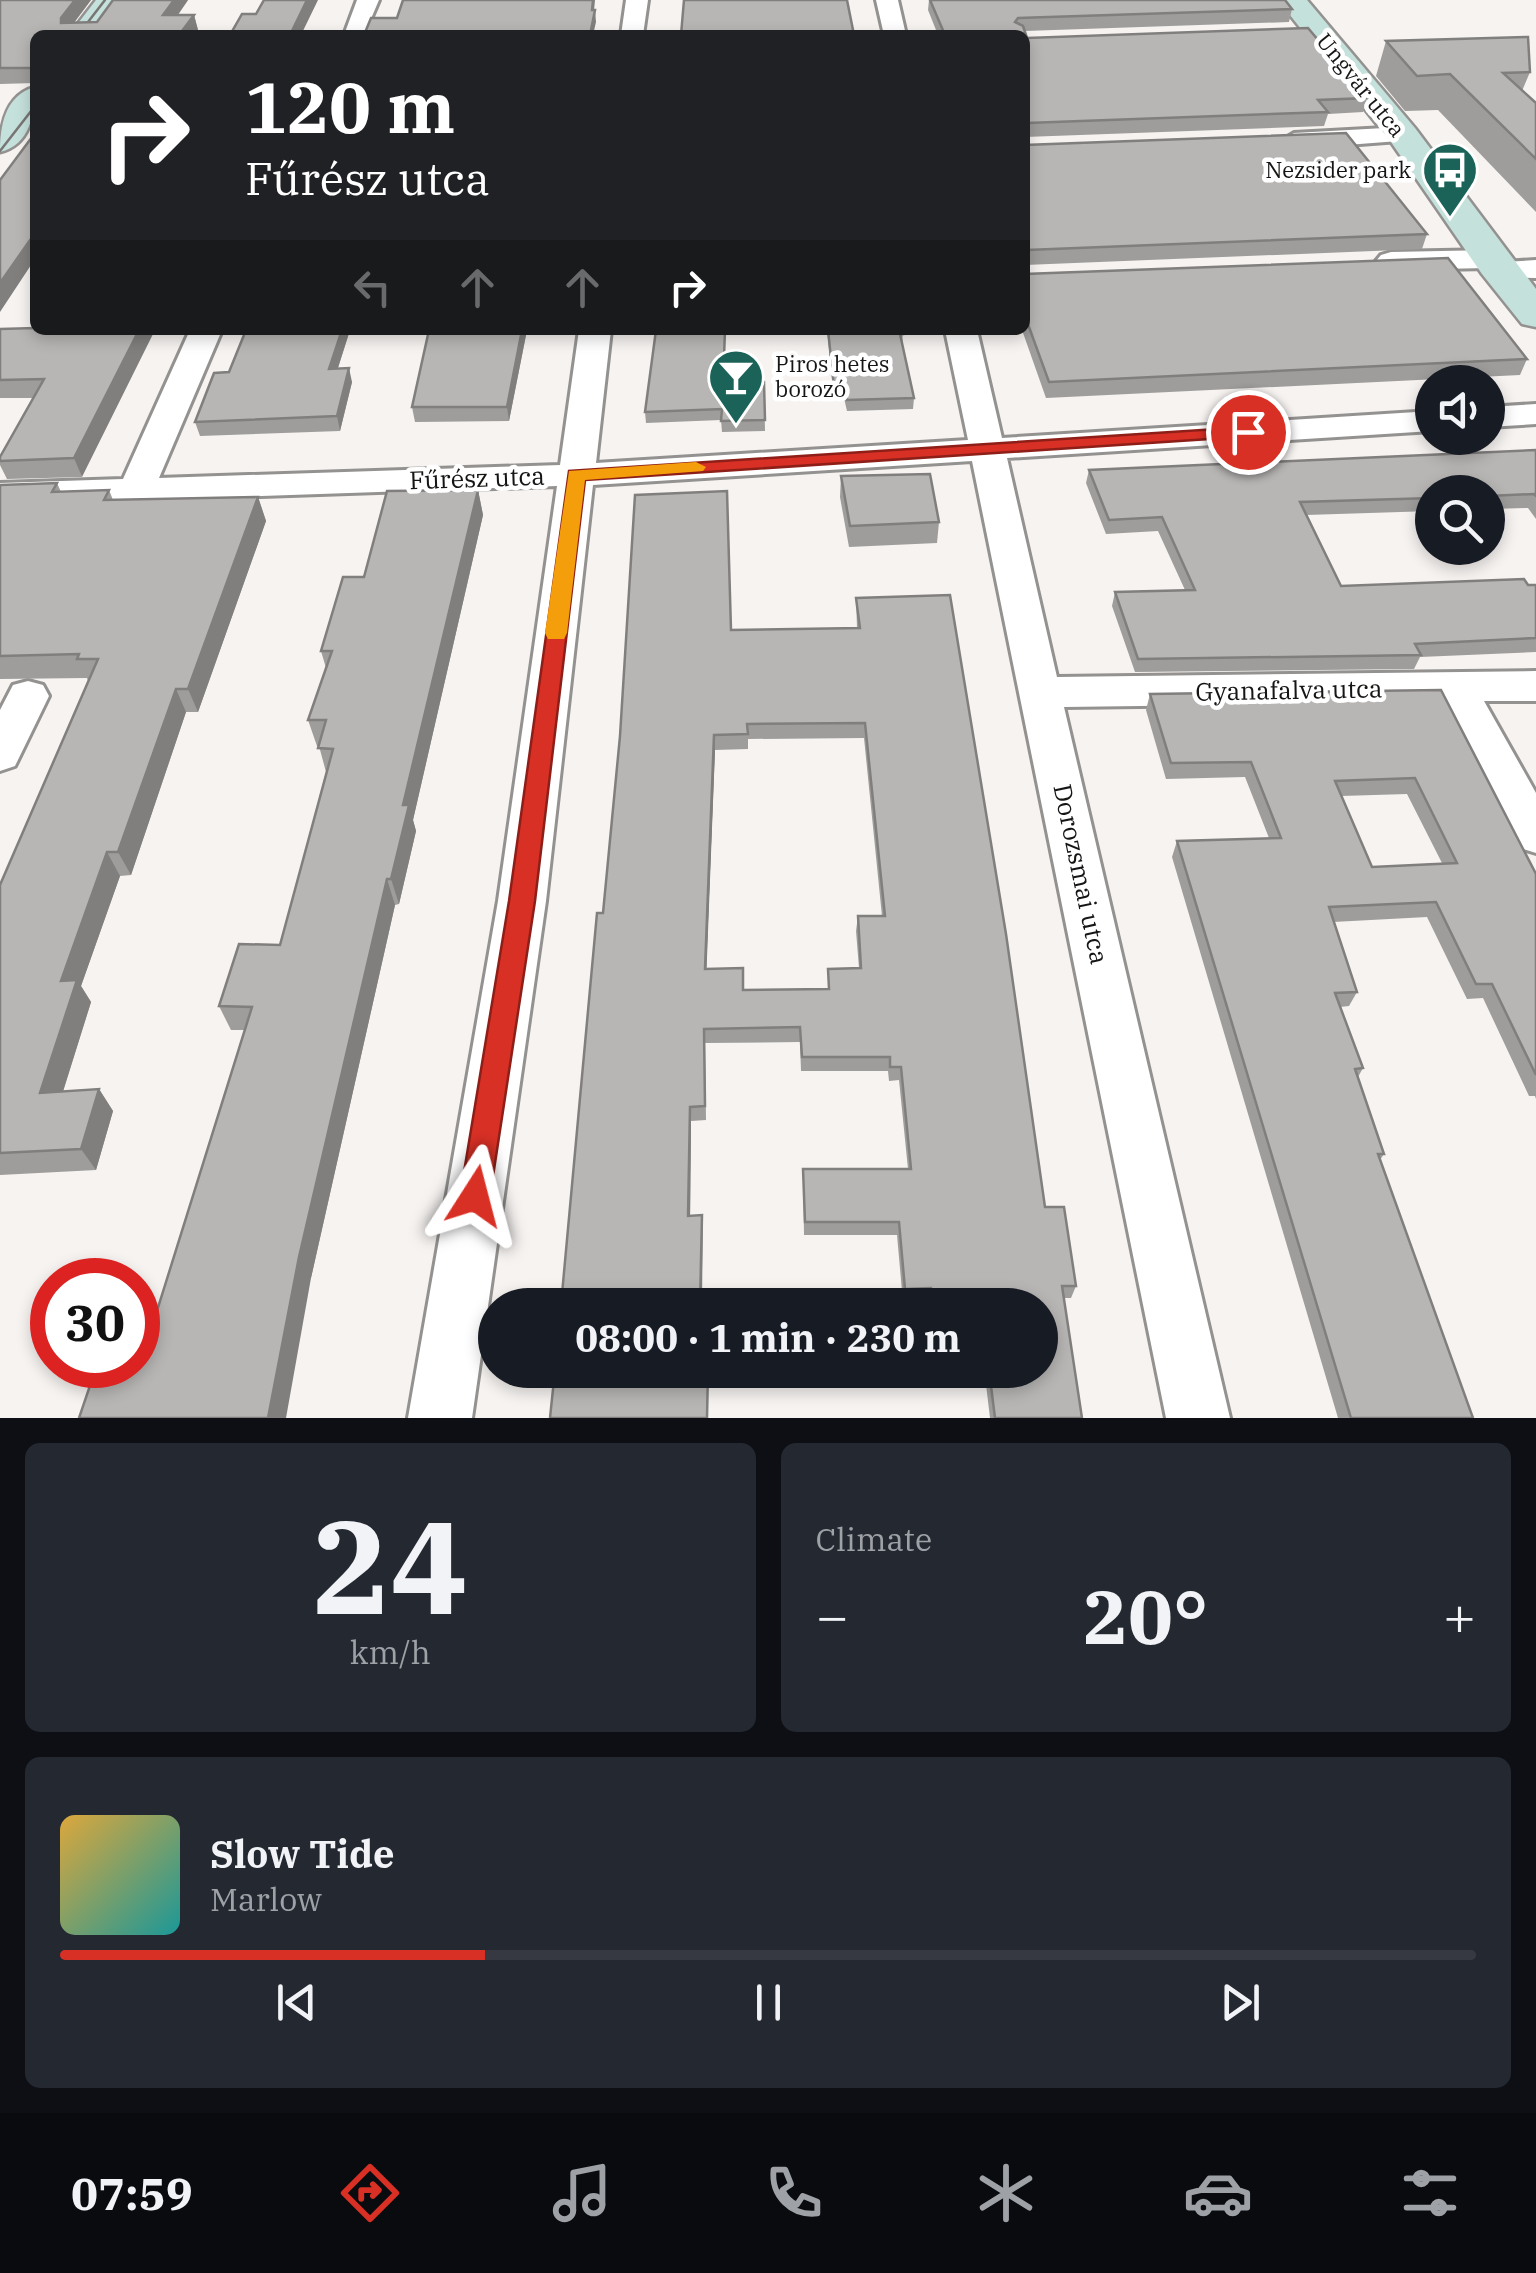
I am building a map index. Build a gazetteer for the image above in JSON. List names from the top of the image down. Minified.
{"streets":{"street":["Ungvár utca","Fűrész utca","Gyanafalva utca","Dorozsmai utca"]},"crossings":[["Fűrész utca","Dorozsmai utca"],["Gyanafalva utca","Dorozsmai utca"]],"places":{"bus stop":["Nezsider park"],"bar":["Piros hetes borozó"]},"page":{"turn":["120 m","Fűrész utca"],"limit":"30","trip":"08:00 · 1 min · 230 m","tile":[["24","km/h"],"Climate"],"heat":["−","20°","+"],"song":["Slow Tide","Marlow"],"tabs":"07:59"}}
